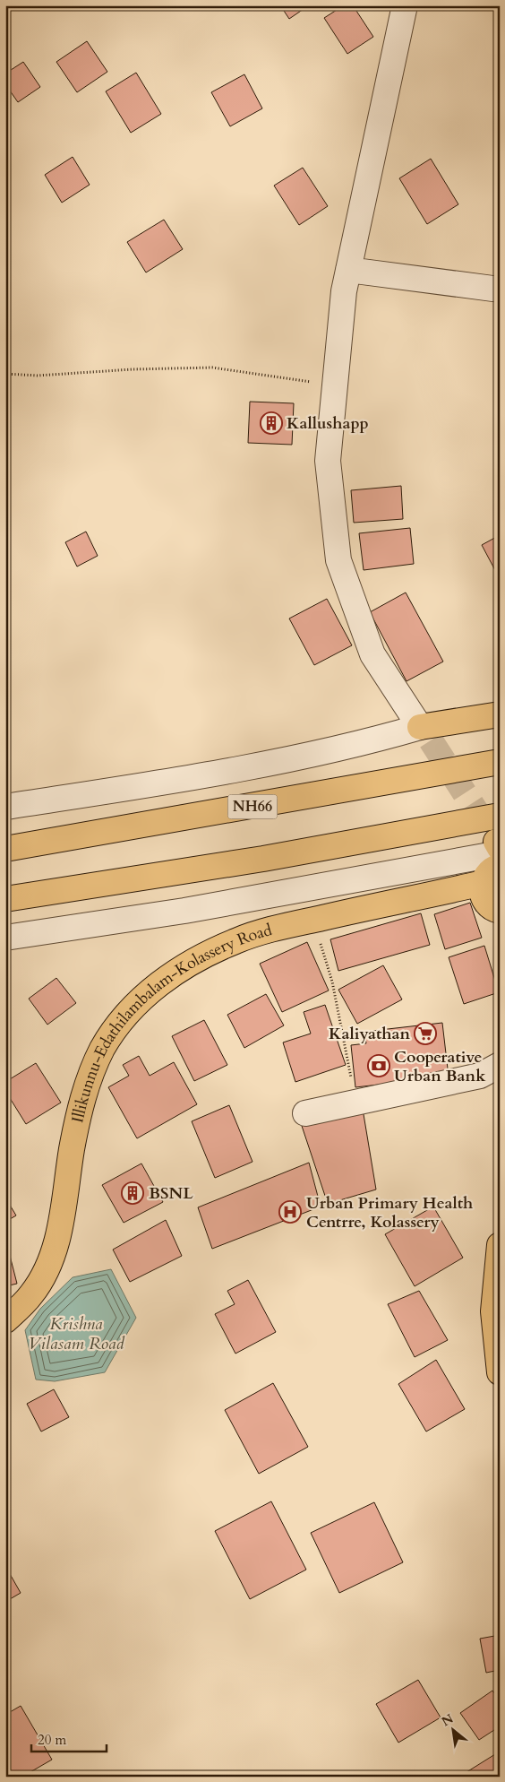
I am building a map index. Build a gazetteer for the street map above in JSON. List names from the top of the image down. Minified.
{"streets":{"main road":["NH66","Illikunnu-Edathilambalam-Kolassery Road"]},"water":["Krishna Vilasam Road"],"places":{"building":["Kallushapp","BSNL"],"supermarket":["Kaliyathan"],"bank":["Cooperative Urban Bank"],"hospital":["Urban Primary Health Centrre, Kolassery"]},"scale_bar":"20 m","north":"top left"}
